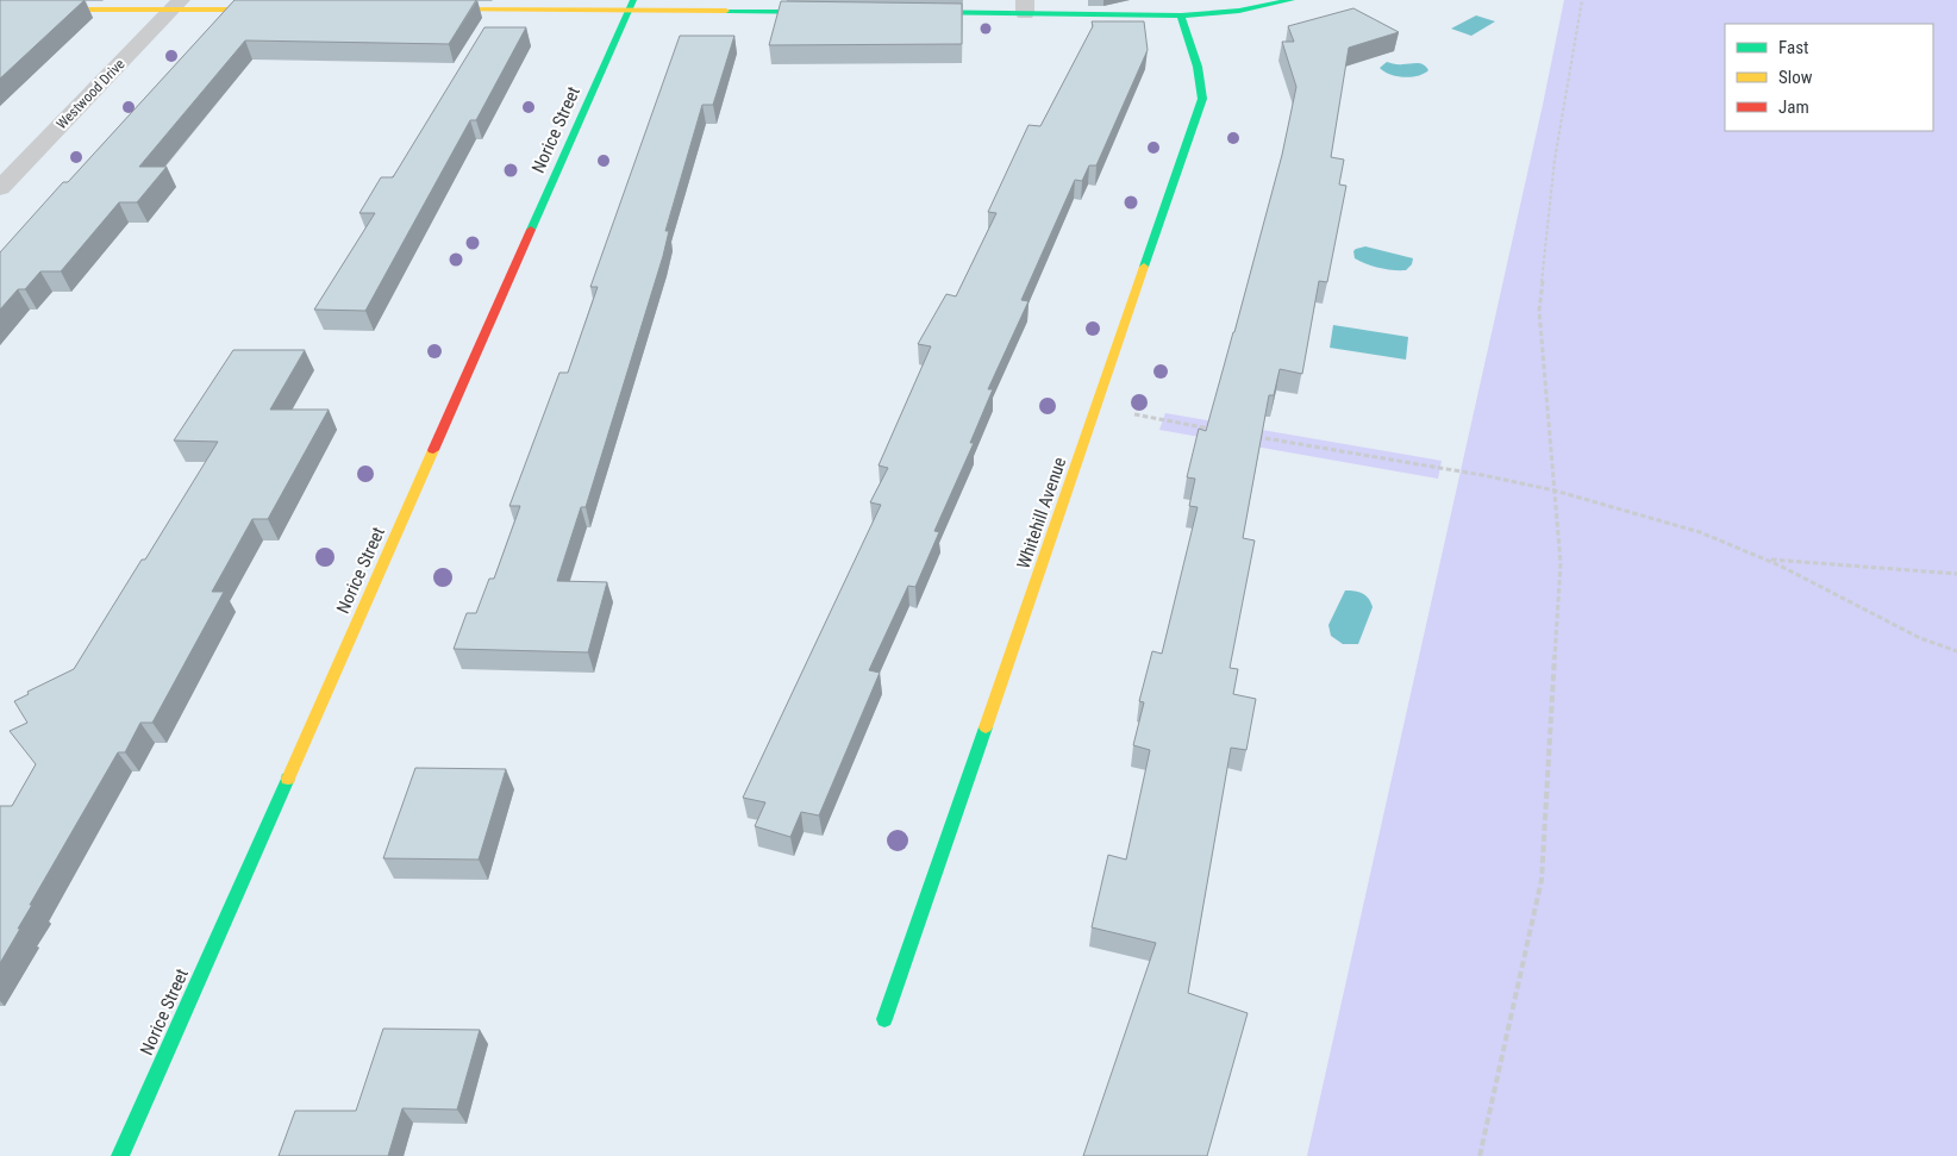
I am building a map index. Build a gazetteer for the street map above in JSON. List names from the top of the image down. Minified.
{"streets":{"street":["Westwood Drive","Norice Street","Whitehill Avenue"]},"legend":["Fast","Slow","Jam"]}
